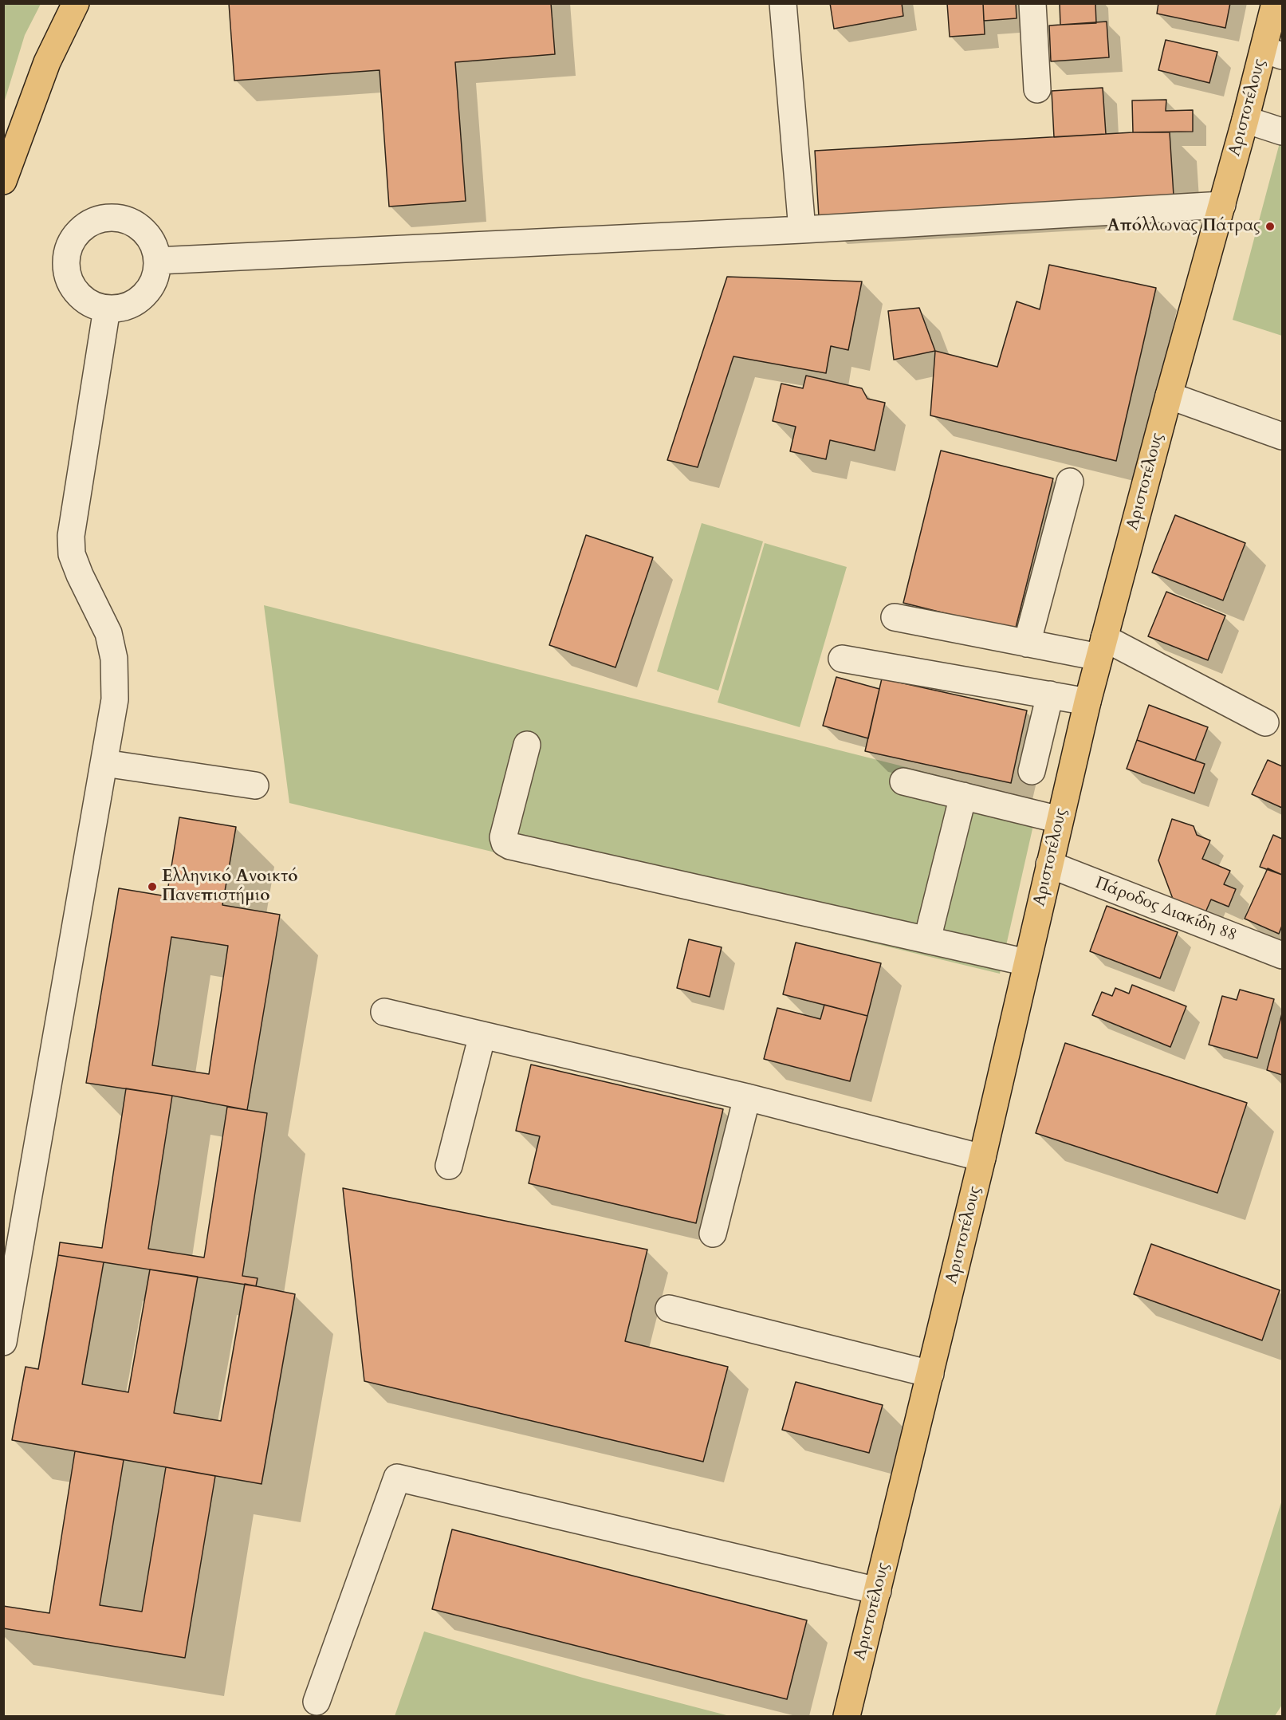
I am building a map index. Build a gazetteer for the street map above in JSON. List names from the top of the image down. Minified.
{"streets":{"main road":["Αριστοτέλους"],"street":["Πάροδος Διακίδη 88"]},"crossings":[["Αριστοτέλους","Πάροδος Διακίδη 88"]],"places":["Απόλλωνας Πάτρας","Ελληνικό Ανοικτό Πανεπιστήμιο"]}
